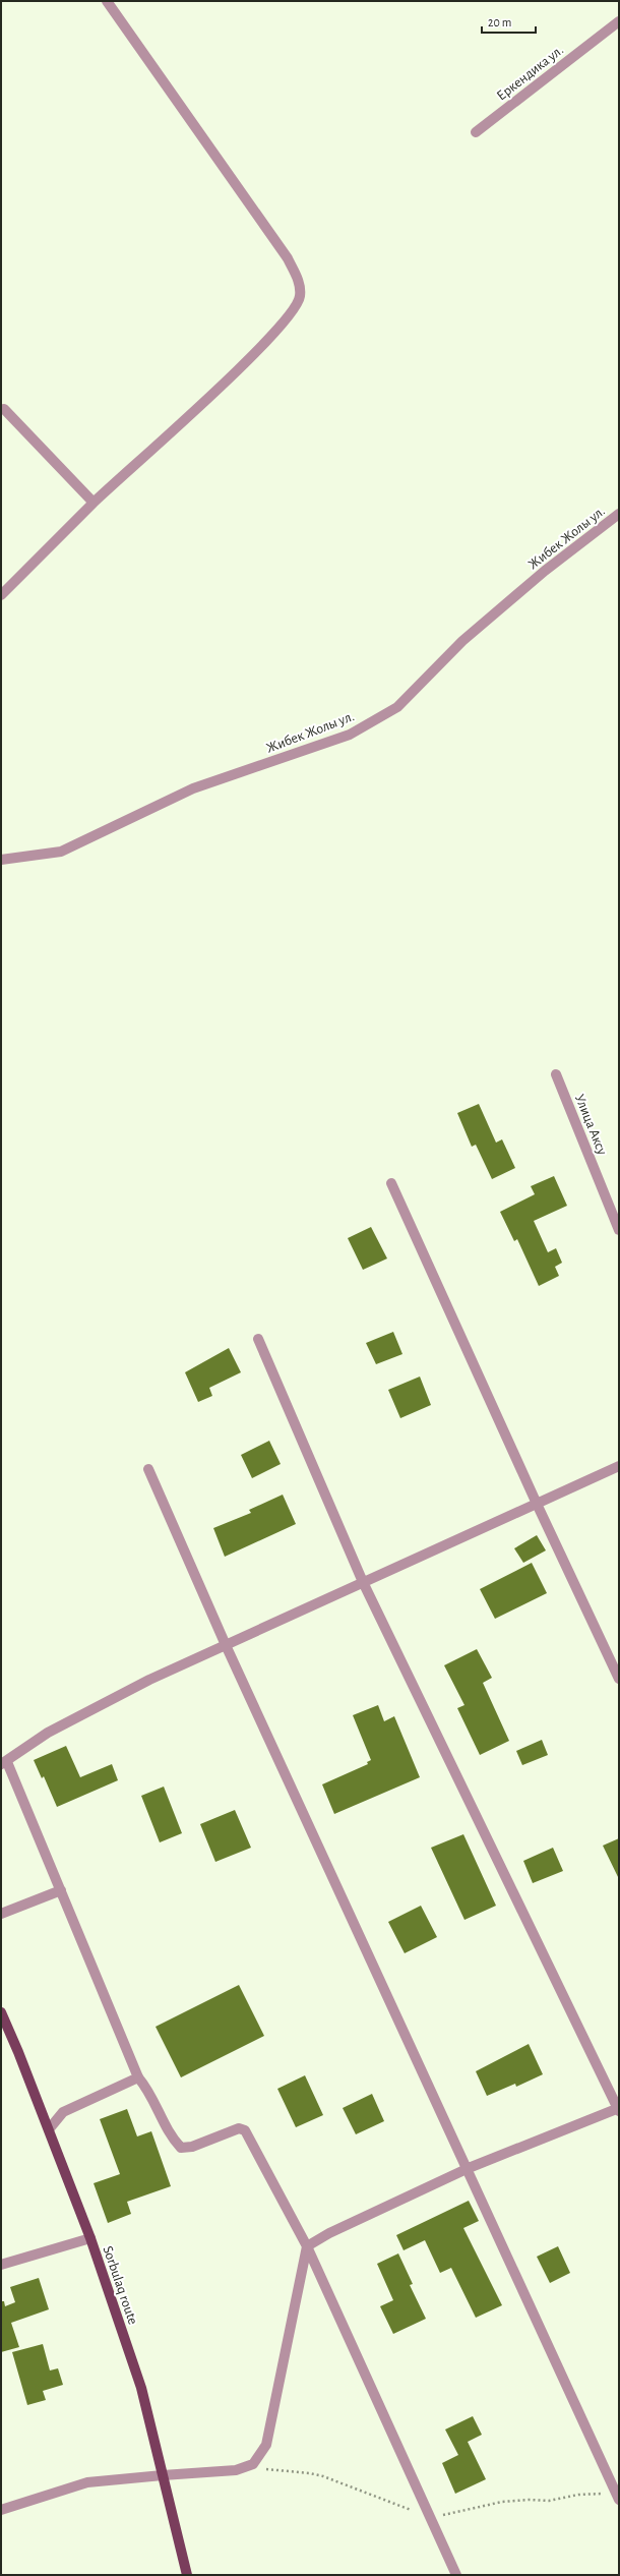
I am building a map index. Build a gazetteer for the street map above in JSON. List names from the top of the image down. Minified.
{"streets":{"main road":["Sorbulaq route"],"street":["Еркендика ул.","Жибек Жолы ул.","Улица Аксу"]},"scale_bar":"20 m"}
